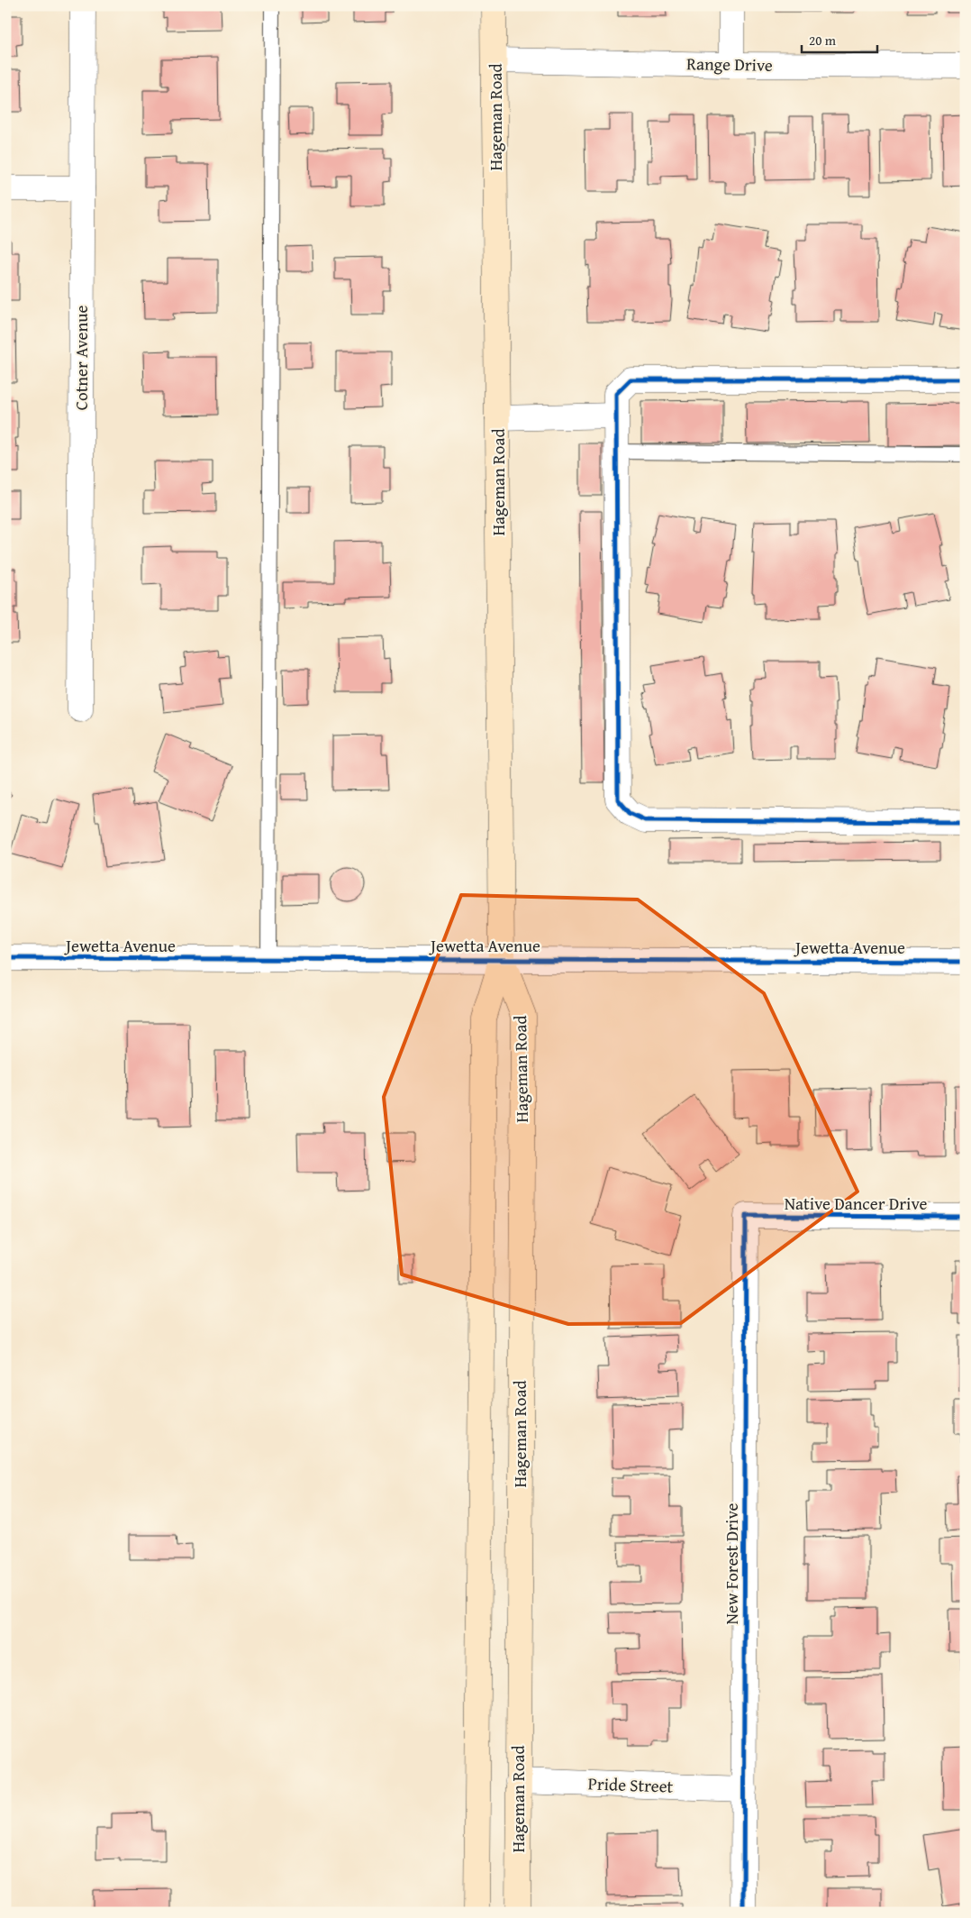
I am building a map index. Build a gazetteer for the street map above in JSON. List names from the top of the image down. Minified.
{"streets":{"main road":["Hageman Road"],"street":["Range Drive","Cotner Avenue","Jewetta Avenue","Native Dancer Drive","New Forest Drive","Pride Street"]},"crossings":[["Range Drive","Hageman Road"],["Hageman Road","Jewetta Avenue"],["Hageman Road","Pride Street"],["Native Dancer Drive","New Forest Drive"],["New Forest Drive","Pride Street"]],"scale_bar":"20 m"}
